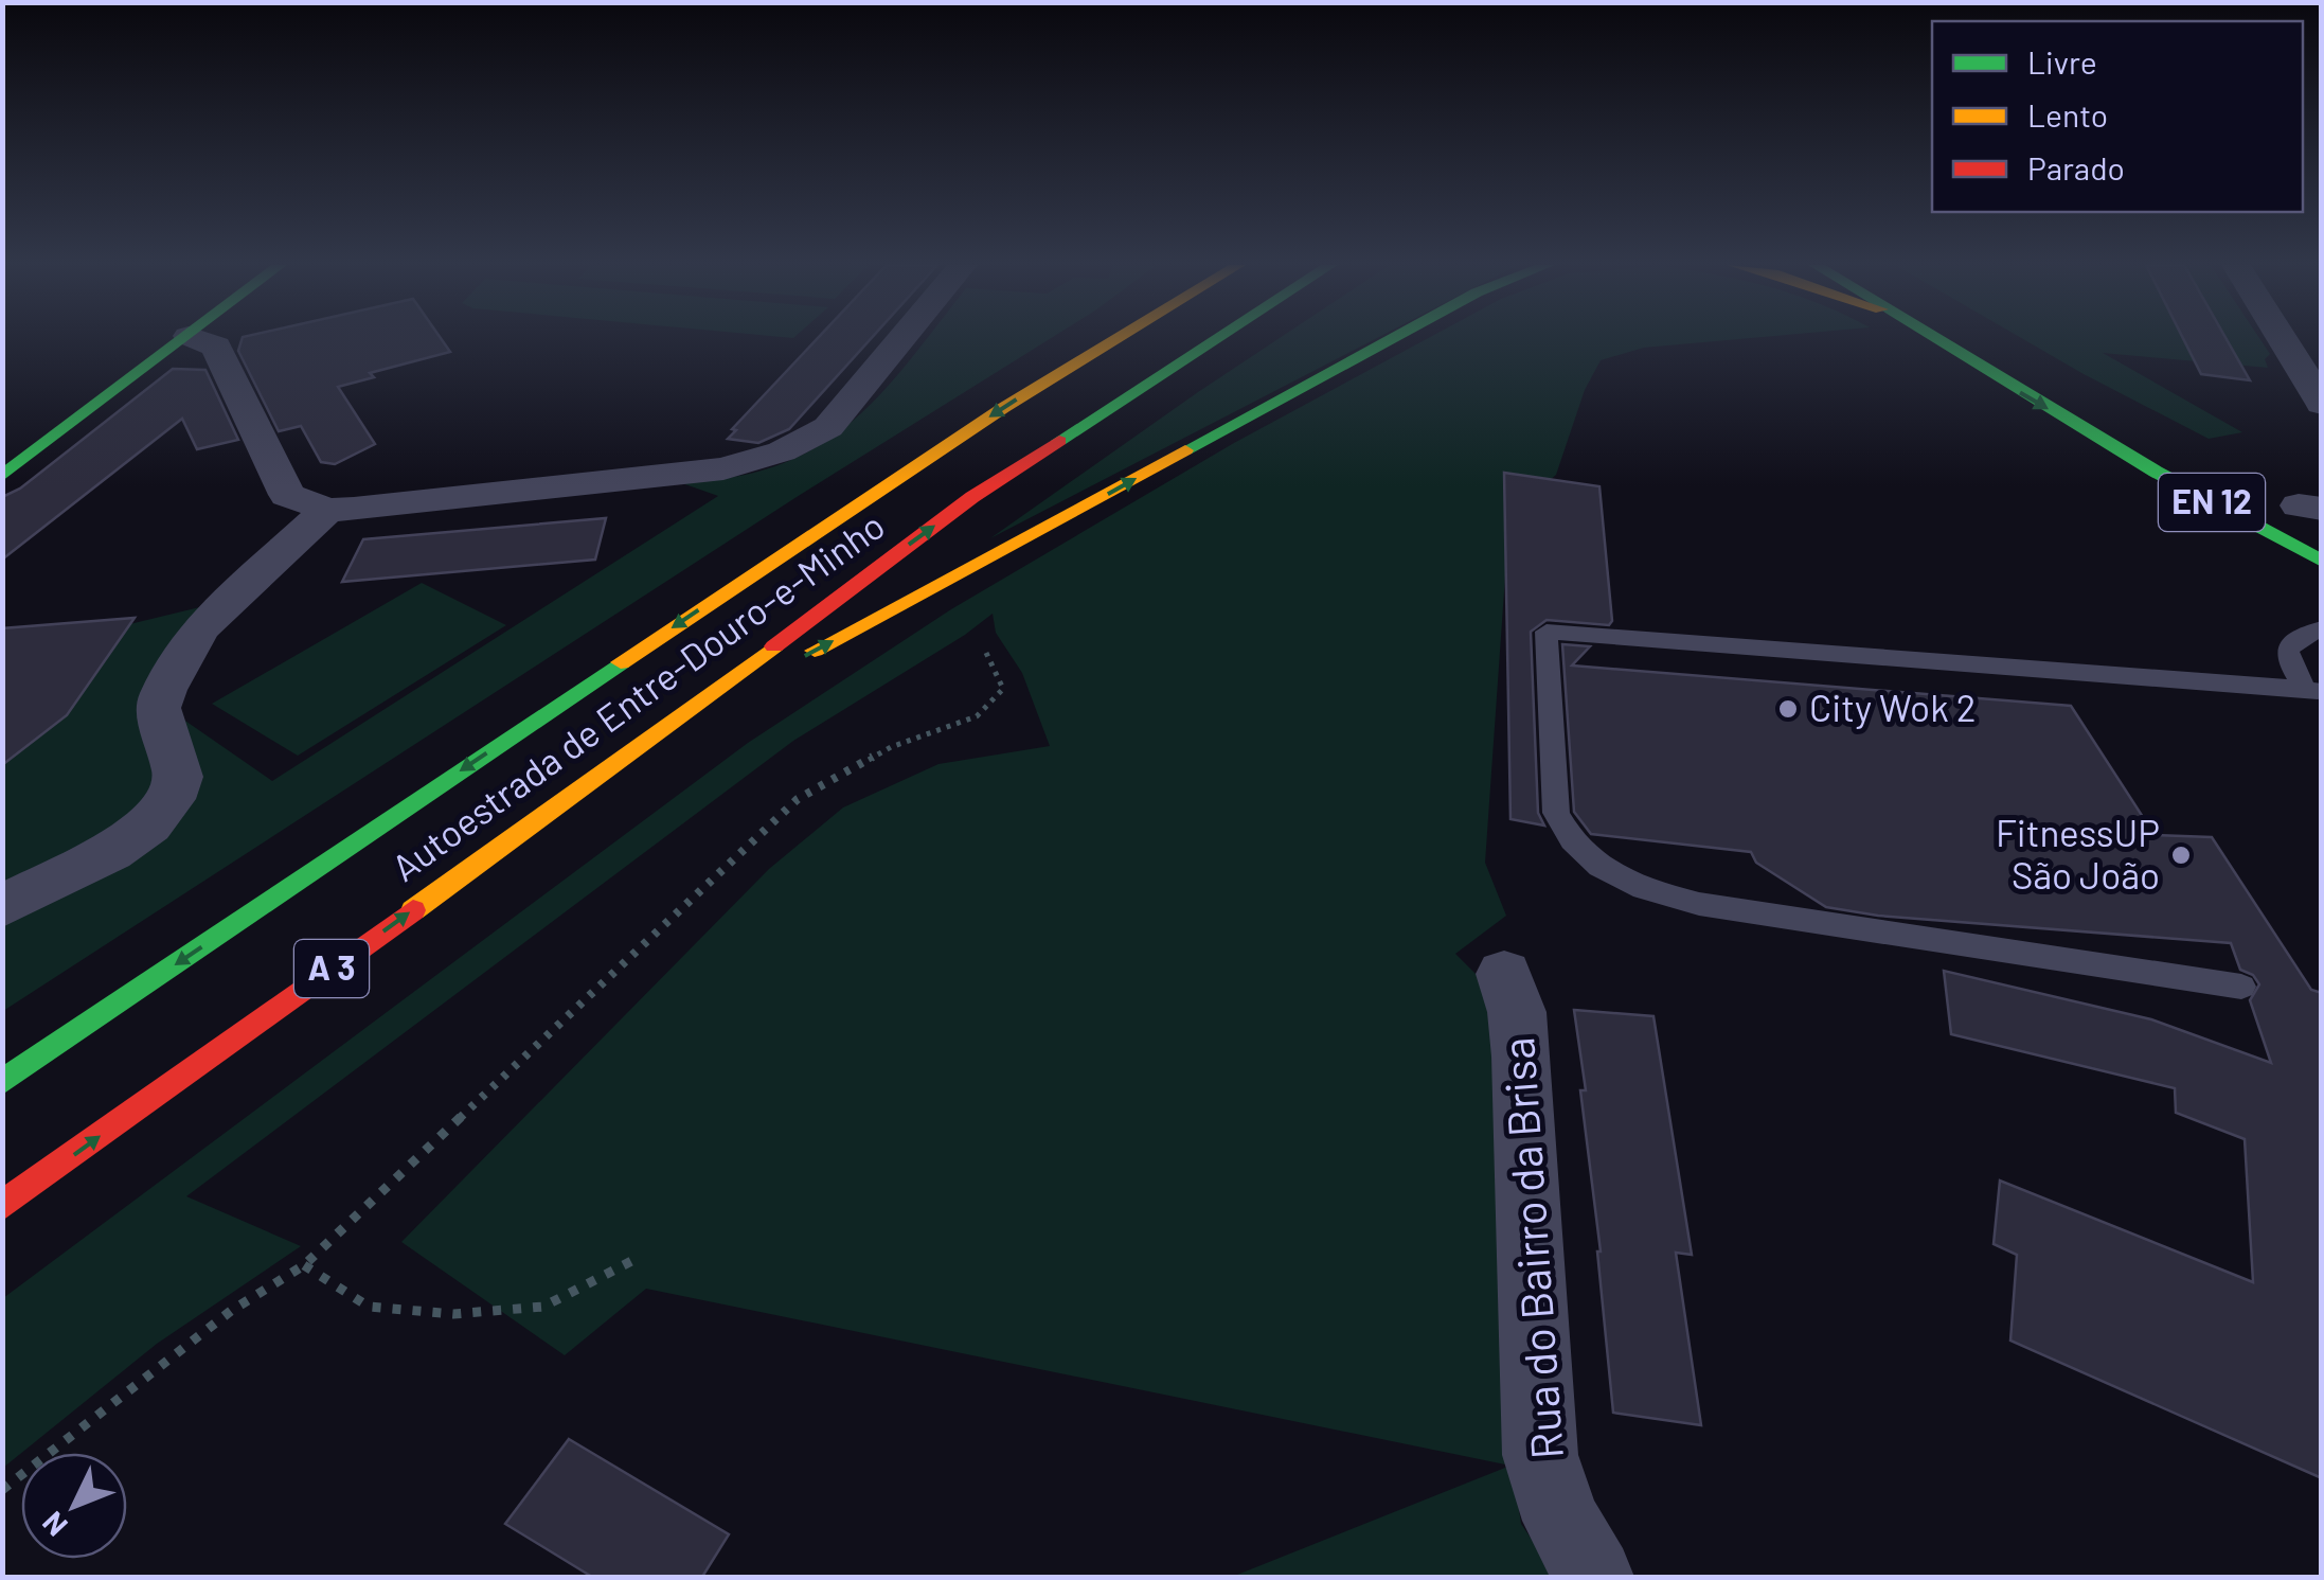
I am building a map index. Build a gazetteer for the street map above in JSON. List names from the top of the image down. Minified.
{"streets":{"main road":["EN 12","Autoestrada de Entre-Douro-e-Minho","A 3"],"street":["Rua do Bairro da Brisa"]},"places":["City Wok 2","FitnessUP São João"],"legend":["Livre","Lento","Parado"],"north":"bottom left"}
